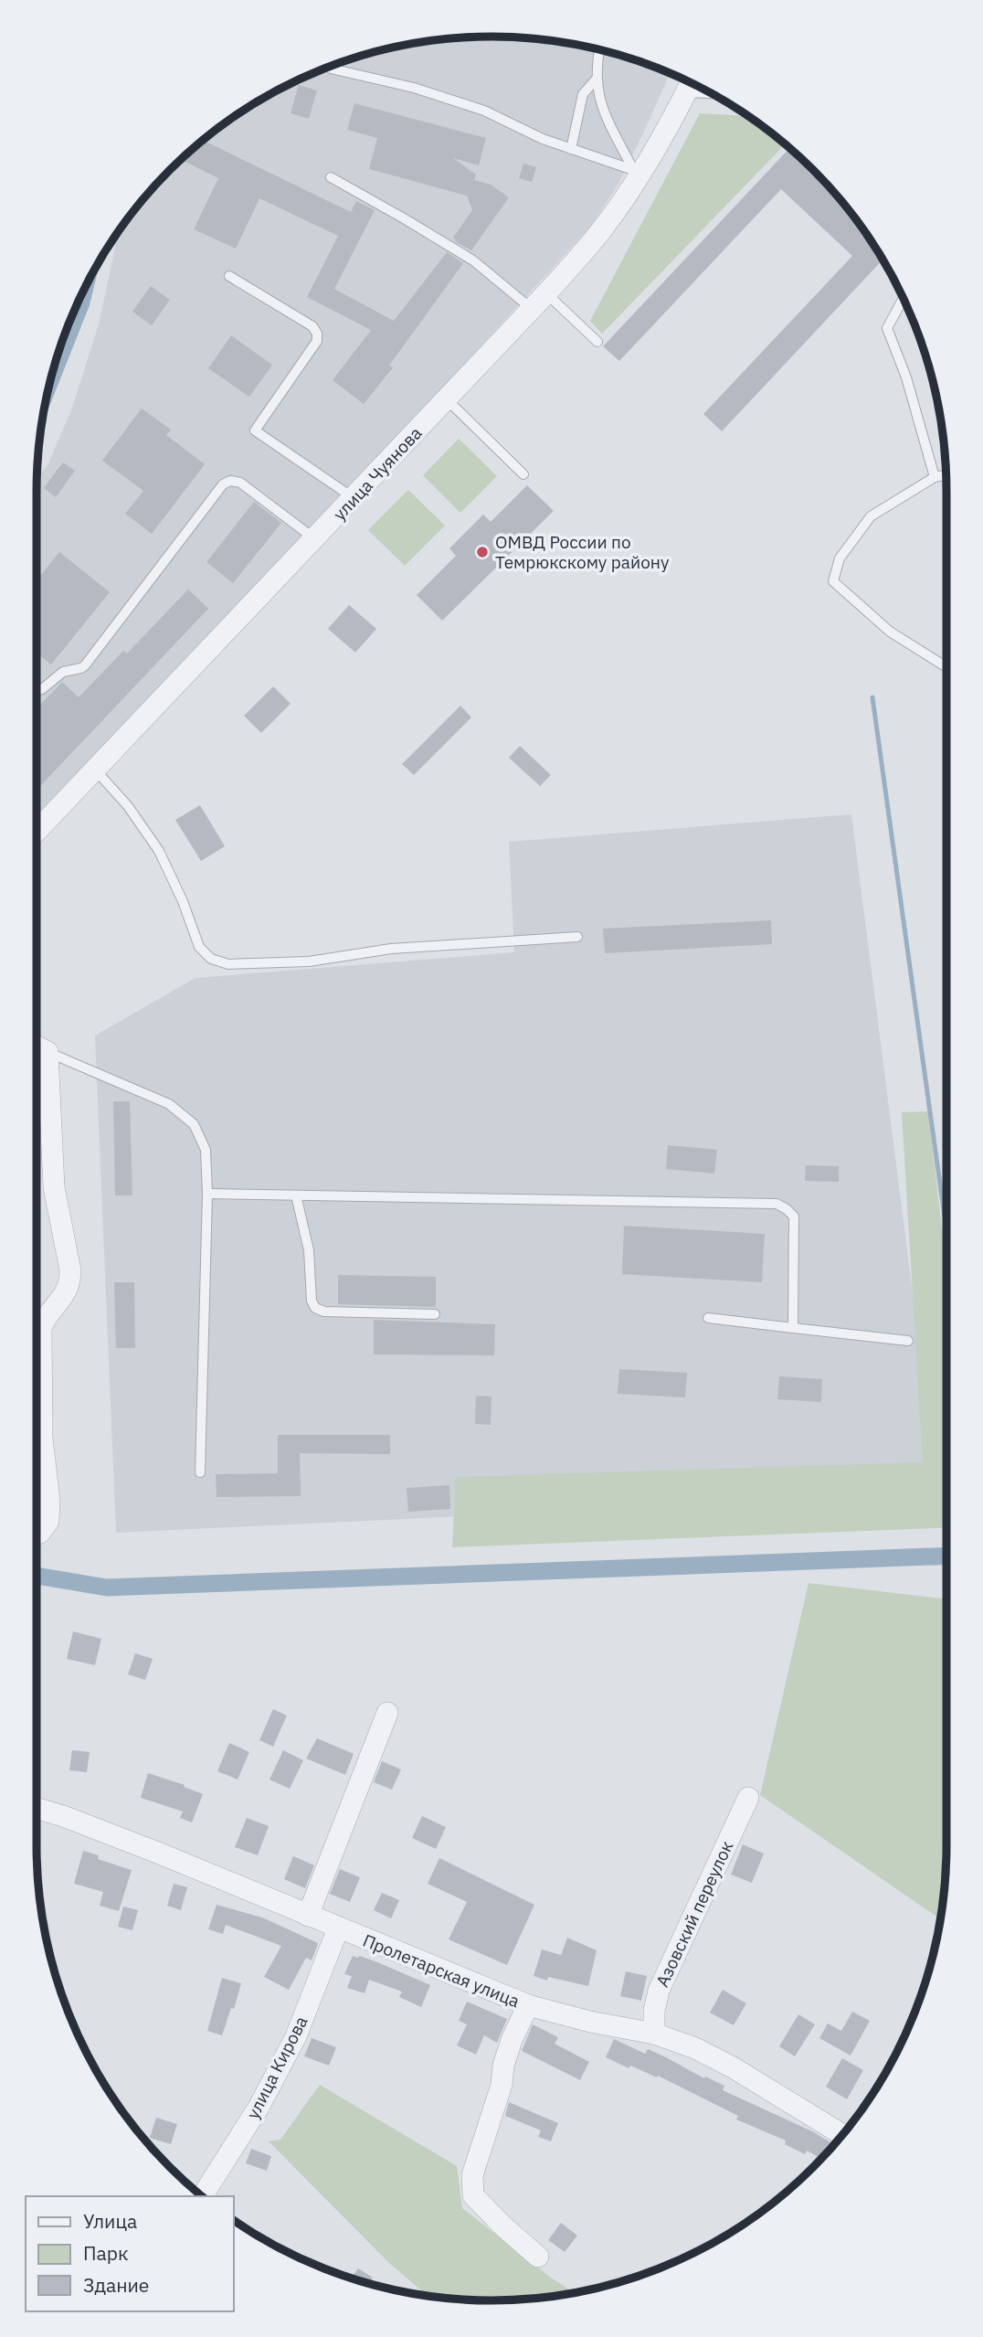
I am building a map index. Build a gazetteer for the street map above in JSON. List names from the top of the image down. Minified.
{"streets":{"street":["улица Чуянова","Азовский переулок","Пролетарская улица","улица Кирова"]},"crossings":[["Азовский переулок","Пролетарская улица"],["Пролетарская улица","улица Кирова"]],"places":["ОМВД России по Темрюкскому району"],"legend":["Улица","Парк","Здание"]}
